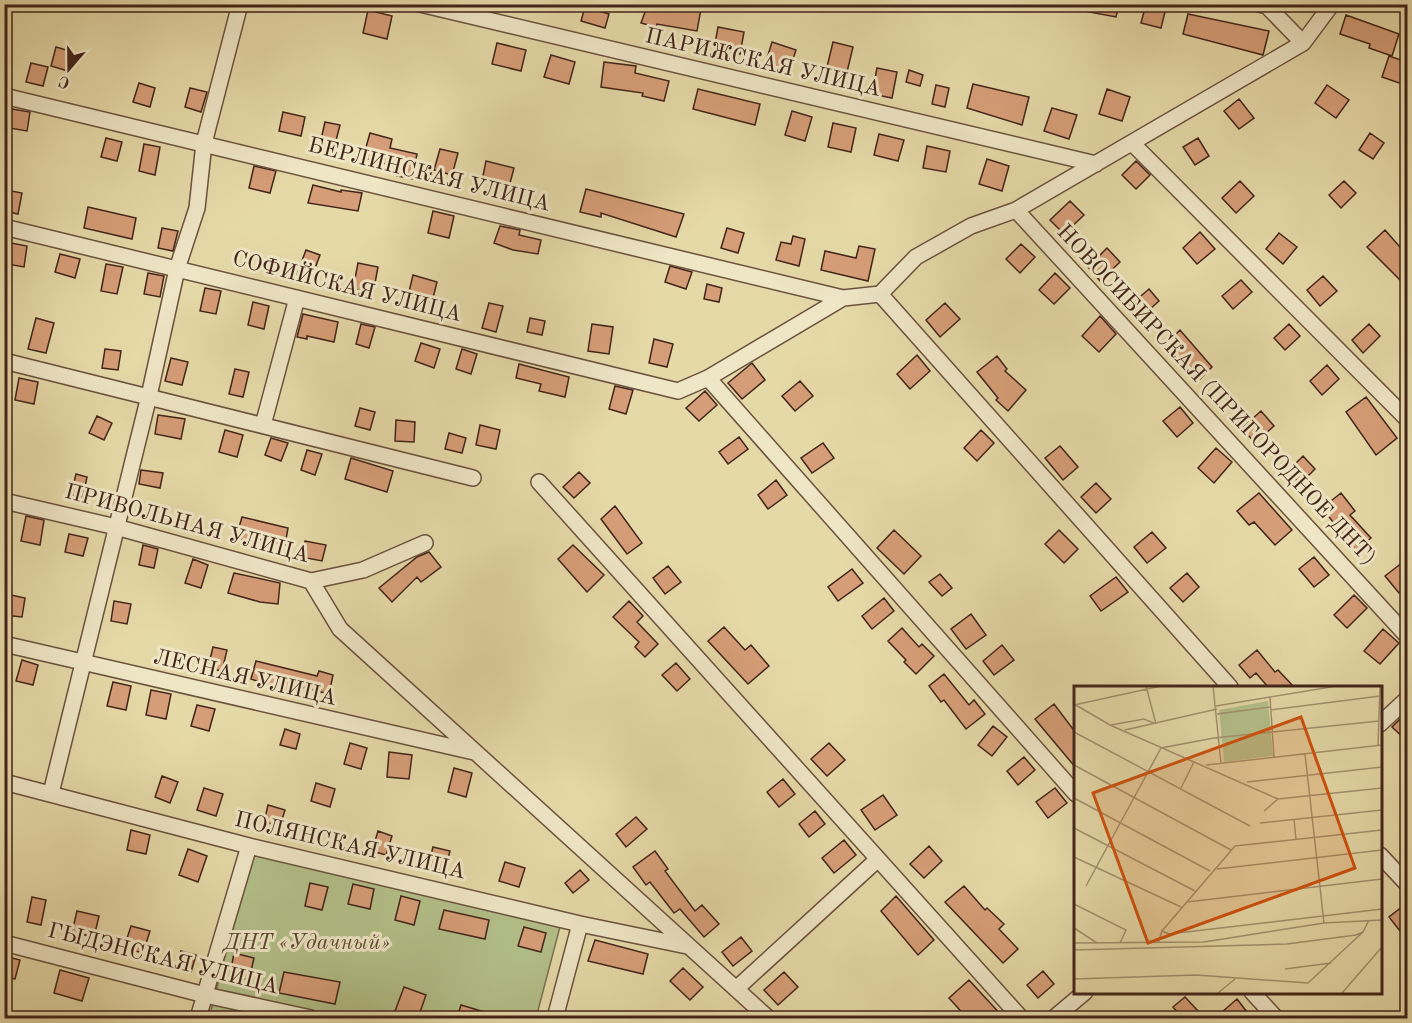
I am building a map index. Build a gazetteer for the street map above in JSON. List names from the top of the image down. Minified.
{"streets":{"street":["ПАРИЖСКАЯ УЛИЦА","БЕРЛИНСКАЯ УЛИЦА","СОФИЙСКАЯ УЛИЦА","НОВОСИБИРСКАЯ (ПРИГОРОДНОЕ ДНТ)","ПРИВОЛЬНАЯ УЛИЦА","ЛЕСНАЯ УЛИЦА","ПОЛЯНСКАЯ УЛИЦА","ГЫДЭНСКАЯ УЛИЦА"]},"parks":["ДНТ «Удачный»"],"north":"bottom"}
